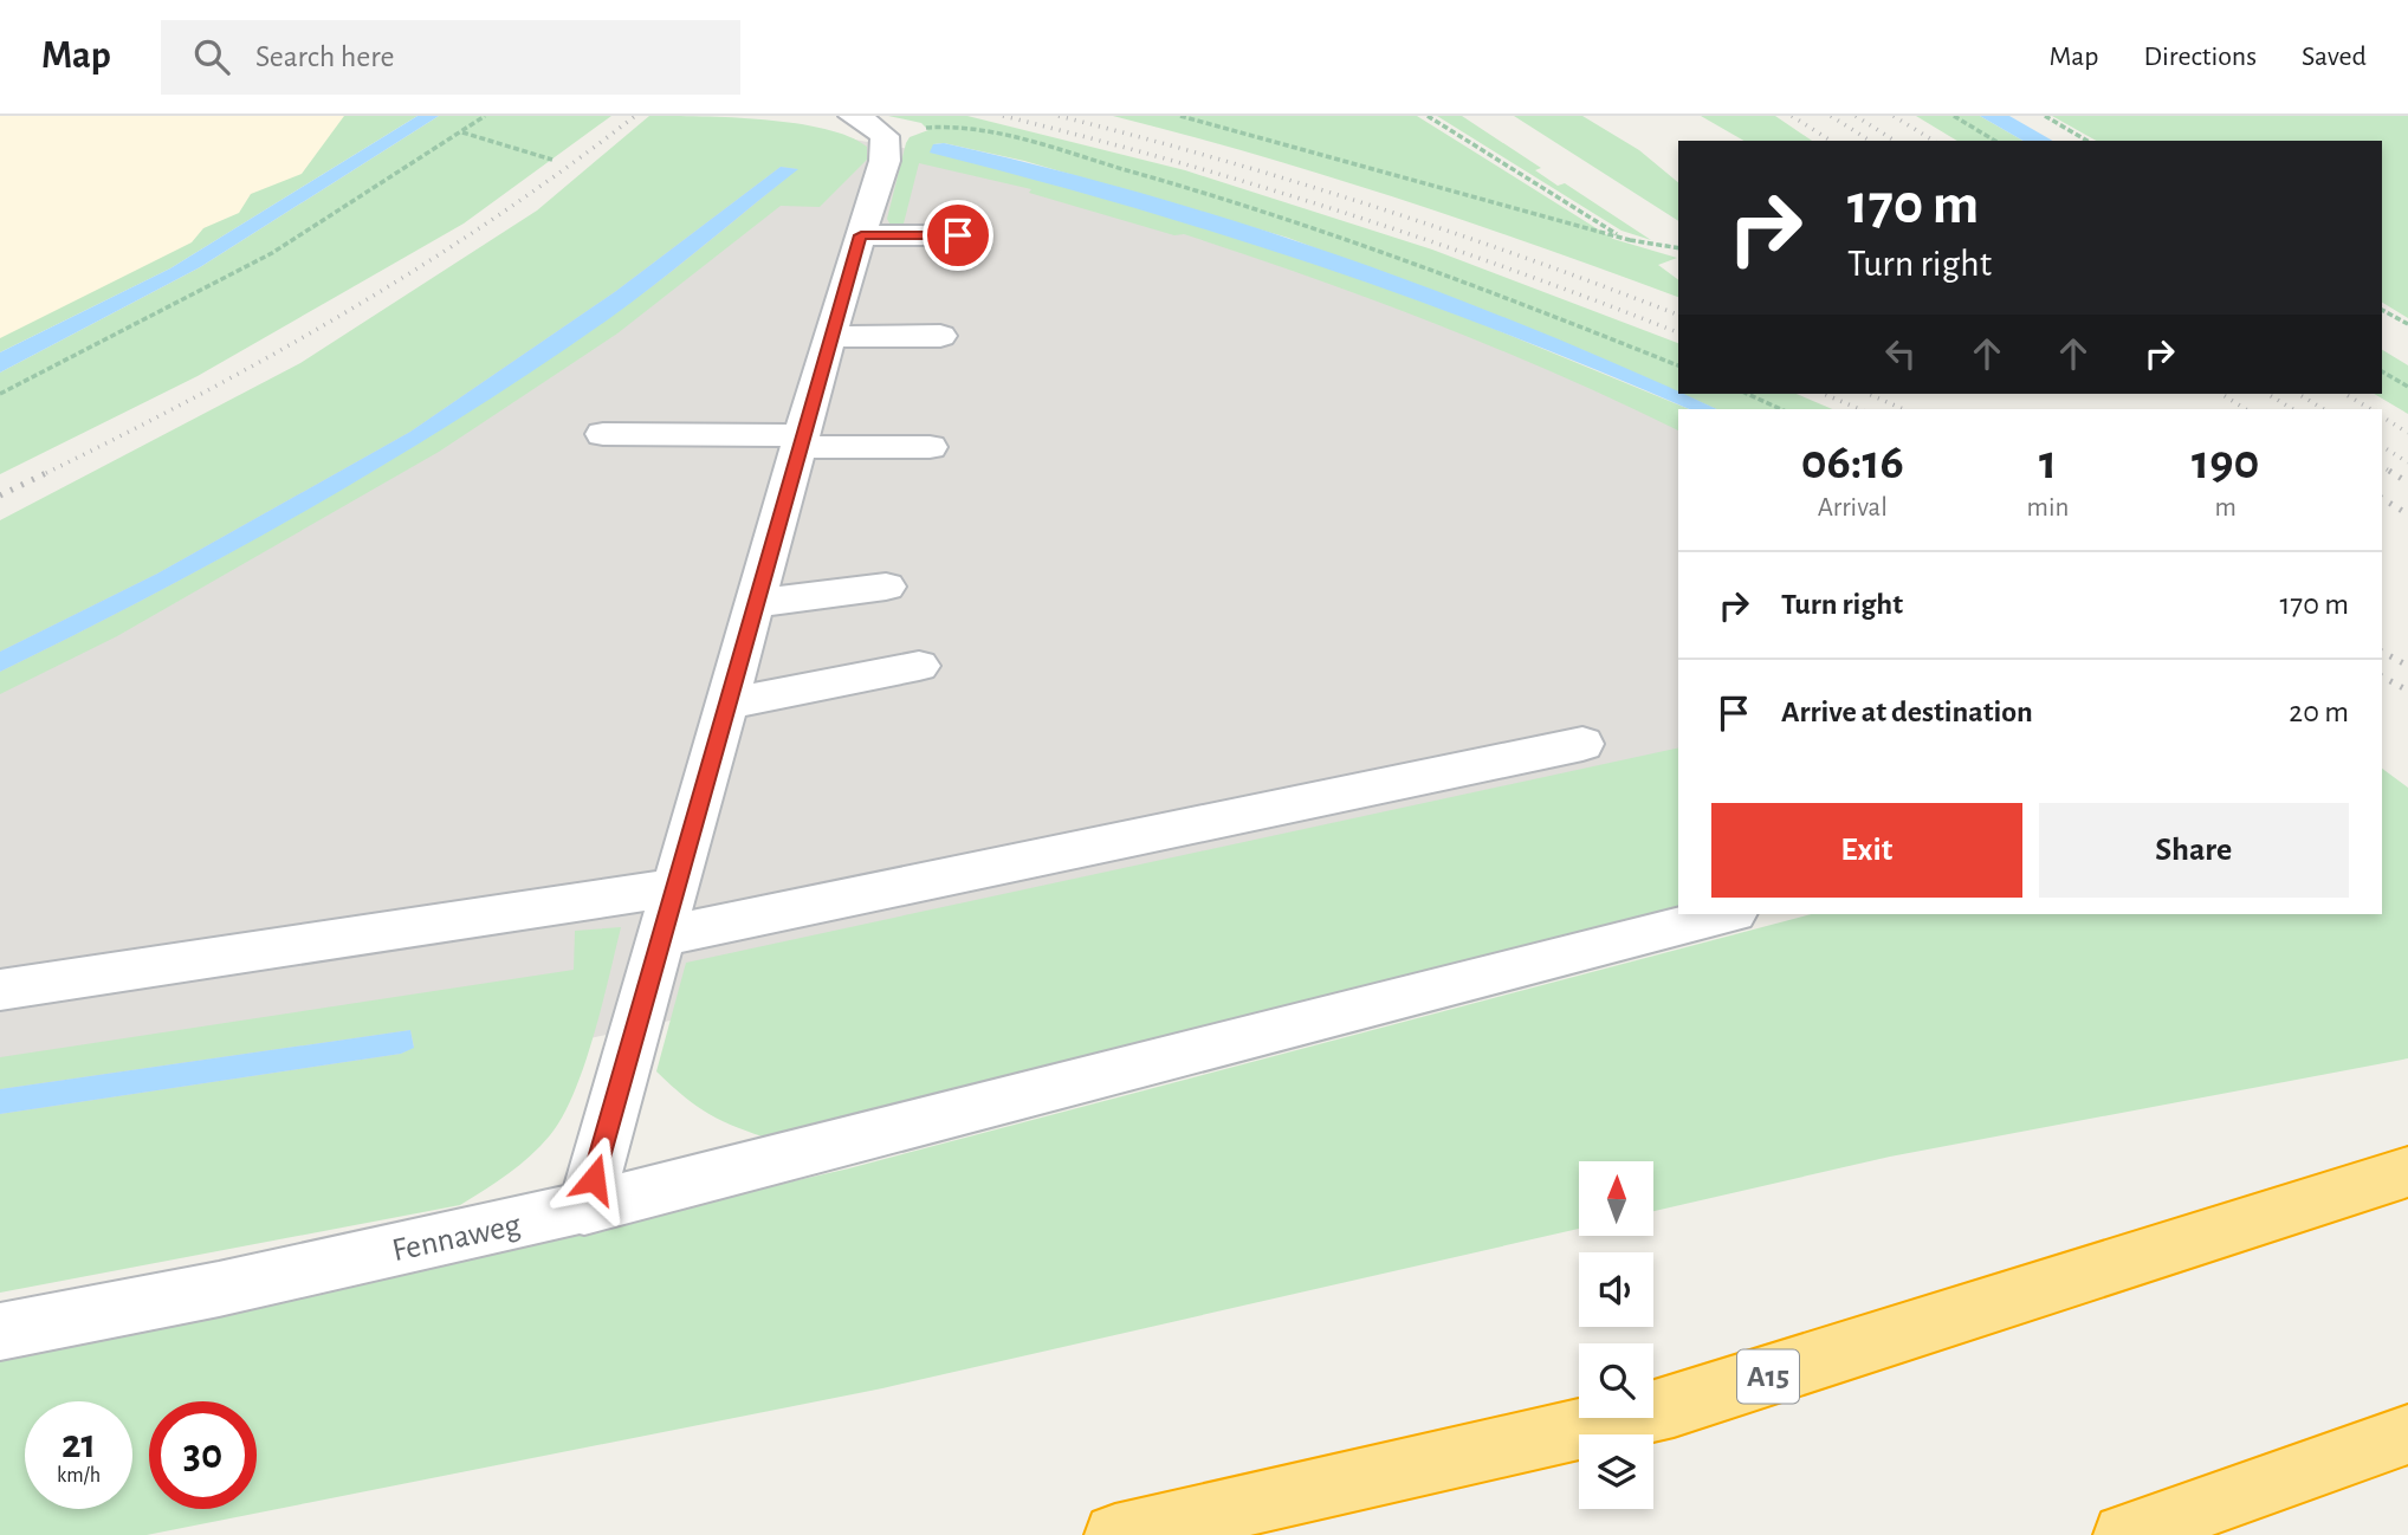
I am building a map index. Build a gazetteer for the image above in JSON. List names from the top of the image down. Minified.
{"streets":{"highway":["A15"],"street":["Fennaweg"]},"north":"top","page":{"header":"Map","search":"Search here","nav":["Map","Directions","Saved"],"turn":["170 m","Turn right"],"eta":["06:16","Arrival","1","min","190","m"],"list":[{"name":"Turn right","value":"170 m"},{"name":"Arrive at destination","value":"20 m"}],"buttons":["Exit","Share"],"speed":"21 km/h","limit":"30"}}
